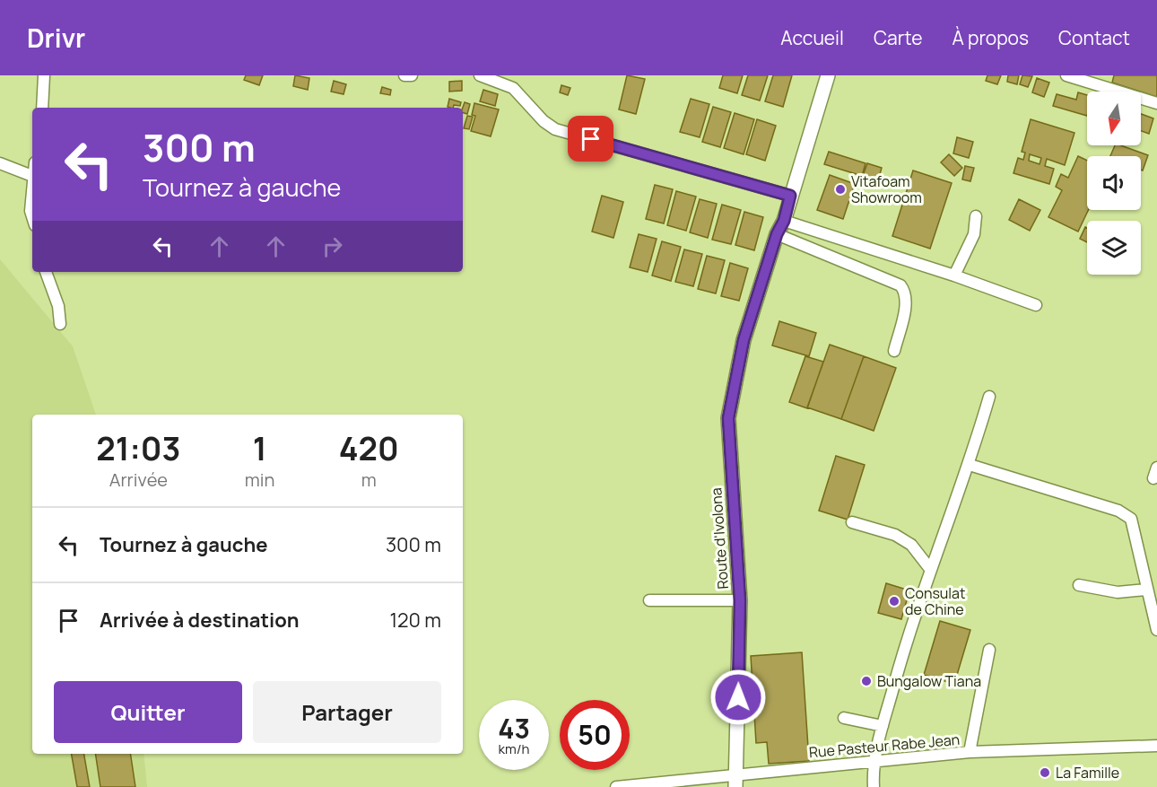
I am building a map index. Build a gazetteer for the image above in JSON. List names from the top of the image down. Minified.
{"streets":{"main road":["Route d'Ivolona"],"street":["Rue Pasteur Rabe Jean"]},"crossings":[["Route d'Ivolona","Rue Pasteur Rabe Jean"]],"places":["Vitafoam Showroom","Consulat de Chine","Bungalow Tiana","La Famille"],"north":"bottom","page":{"header":"Drivr","nav":["Accueil","Carte","À propos","Contact"],"turn":["300 m","Tournez à gauche"],"eta":["21:03","Arrivée","1","min","420","m"],"list":[{"name":"Tournez à gauche","value":"300 m"},{"name":"Arrivée à destination","value":"120 m"}],"buttons":["Quitter","Partager"],"speed":"43 km/h","limit":"50"}}
